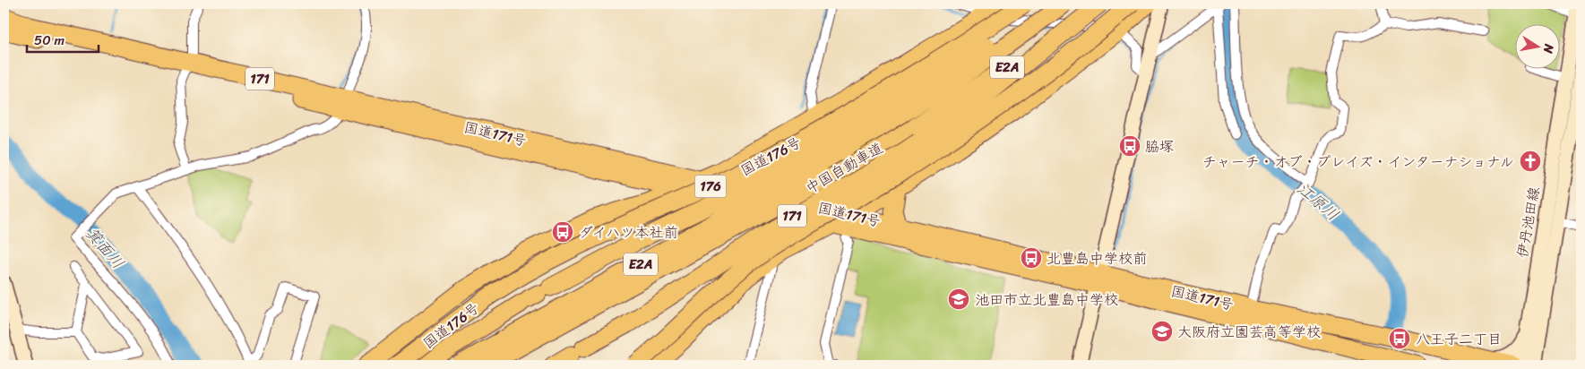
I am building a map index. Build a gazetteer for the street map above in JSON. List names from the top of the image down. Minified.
{"streets":{"highway":["E2A","171","国道171号","国道176号","中国自動車道","176"],"main road":["伊丹池田線"]},"water":["江原川","箕面川"],"places":{"bus stop":["脇塚","ダイハツ本社前","北豊島中学校前","八王子二丁目"],"church":["チャーチ・オブ・プレイズ・インターナショナル"],"school or university":["池田市立北豊島中学校","大阪府立園芸高等学校"]},"scale_bar":"50 m","north":"right"}
